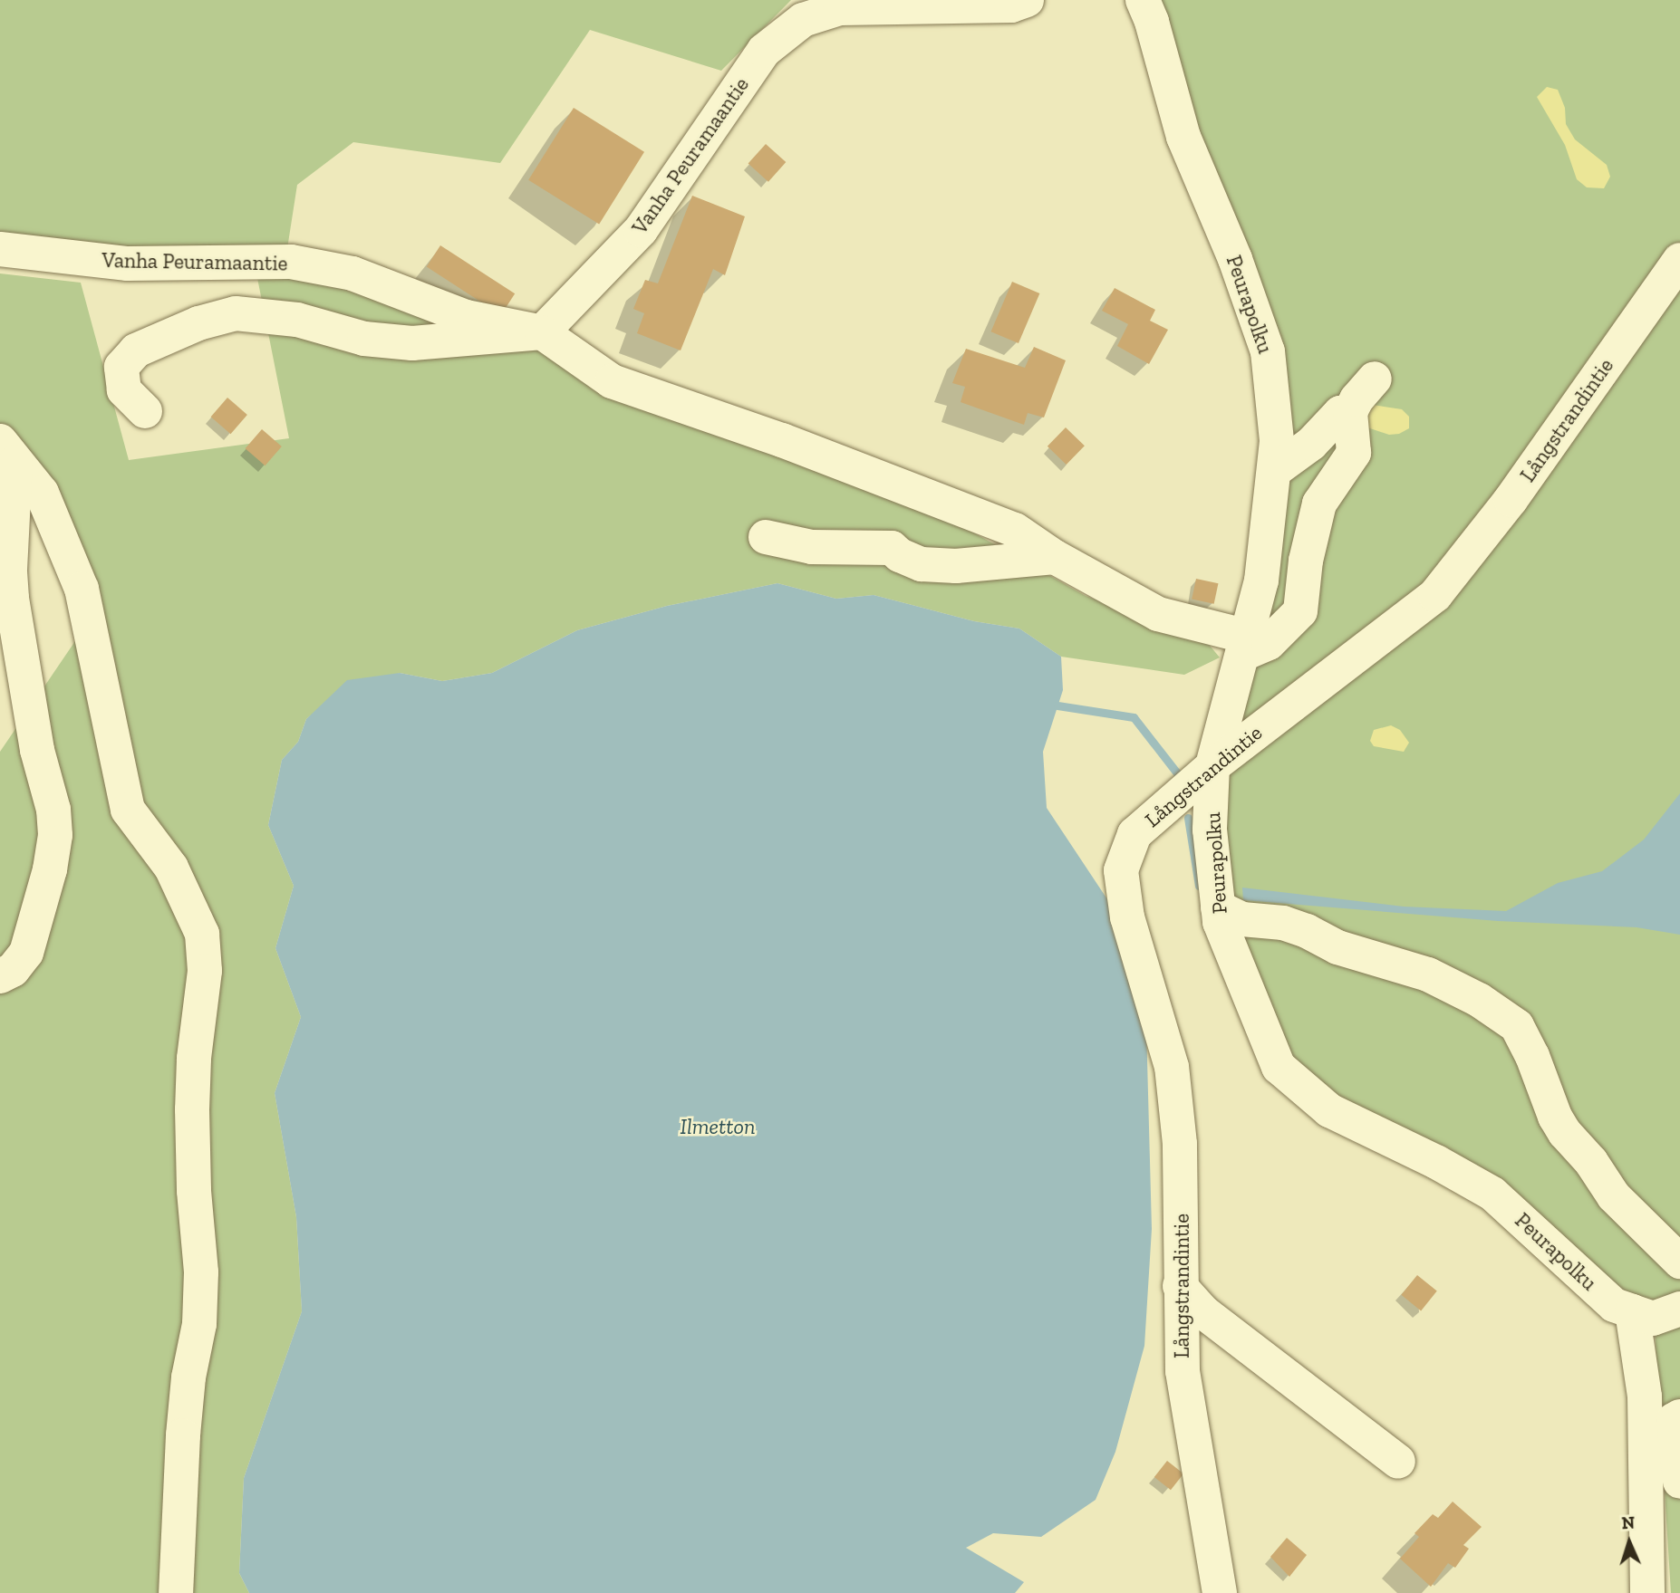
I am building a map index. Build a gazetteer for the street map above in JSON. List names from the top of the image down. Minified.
{"streets":{"street":["Vanha Peuramaantie","Peurapolku","Långstrandintie"]},"crossings":[["Peurapolku","Långstrandintie"]],"water":["Ilmetton"],"north":"top"}
